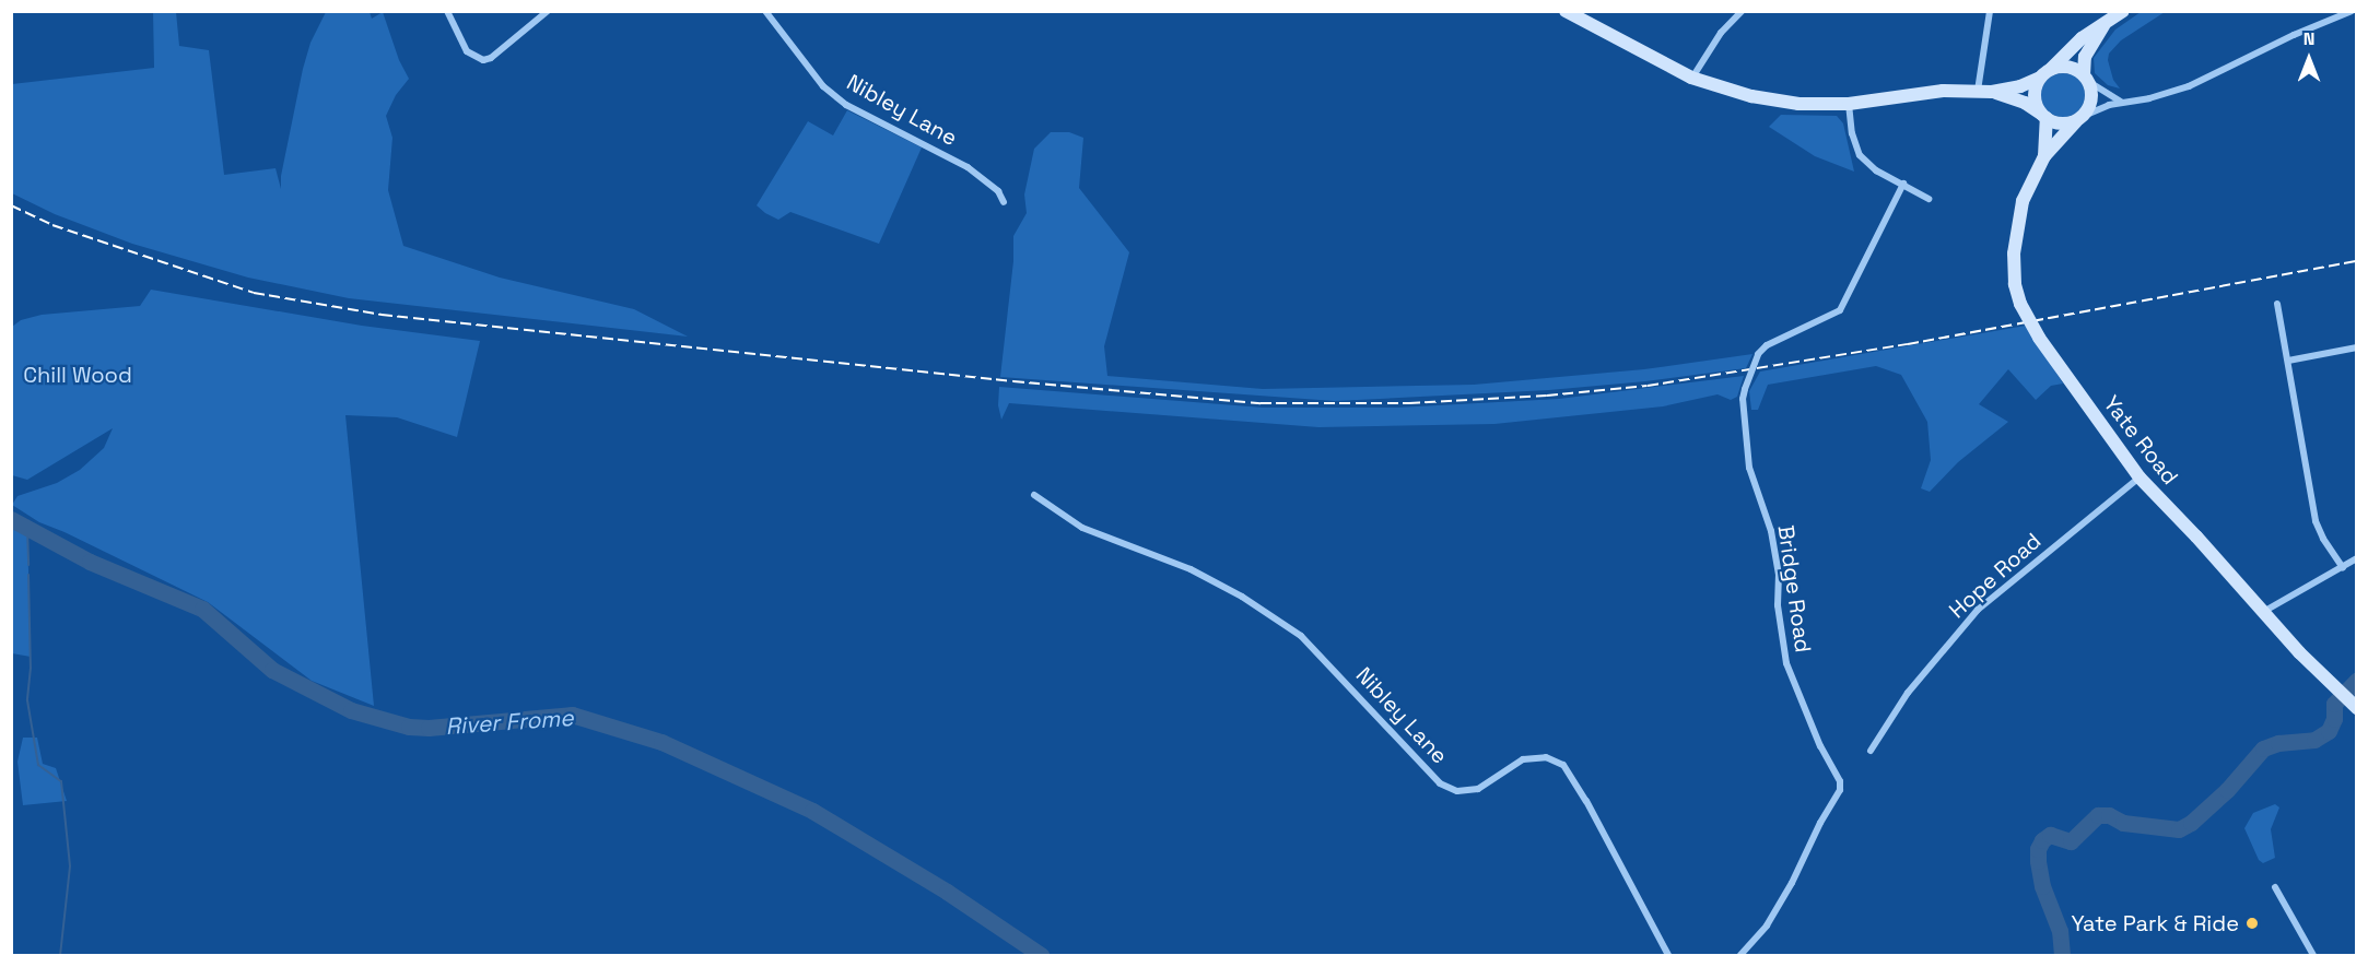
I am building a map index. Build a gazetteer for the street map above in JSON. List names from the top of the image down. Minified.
{"streets":{"main road":["Yate Road"],"street":["Nibley Lane","Hope Road","Bridge Road"]},"crossings":[["Yate Road","Hope Road"]],"water":["River Frome"],"parks":["Chill Wood"],"places":["Yate Park & Ride"],"north":"top"}
